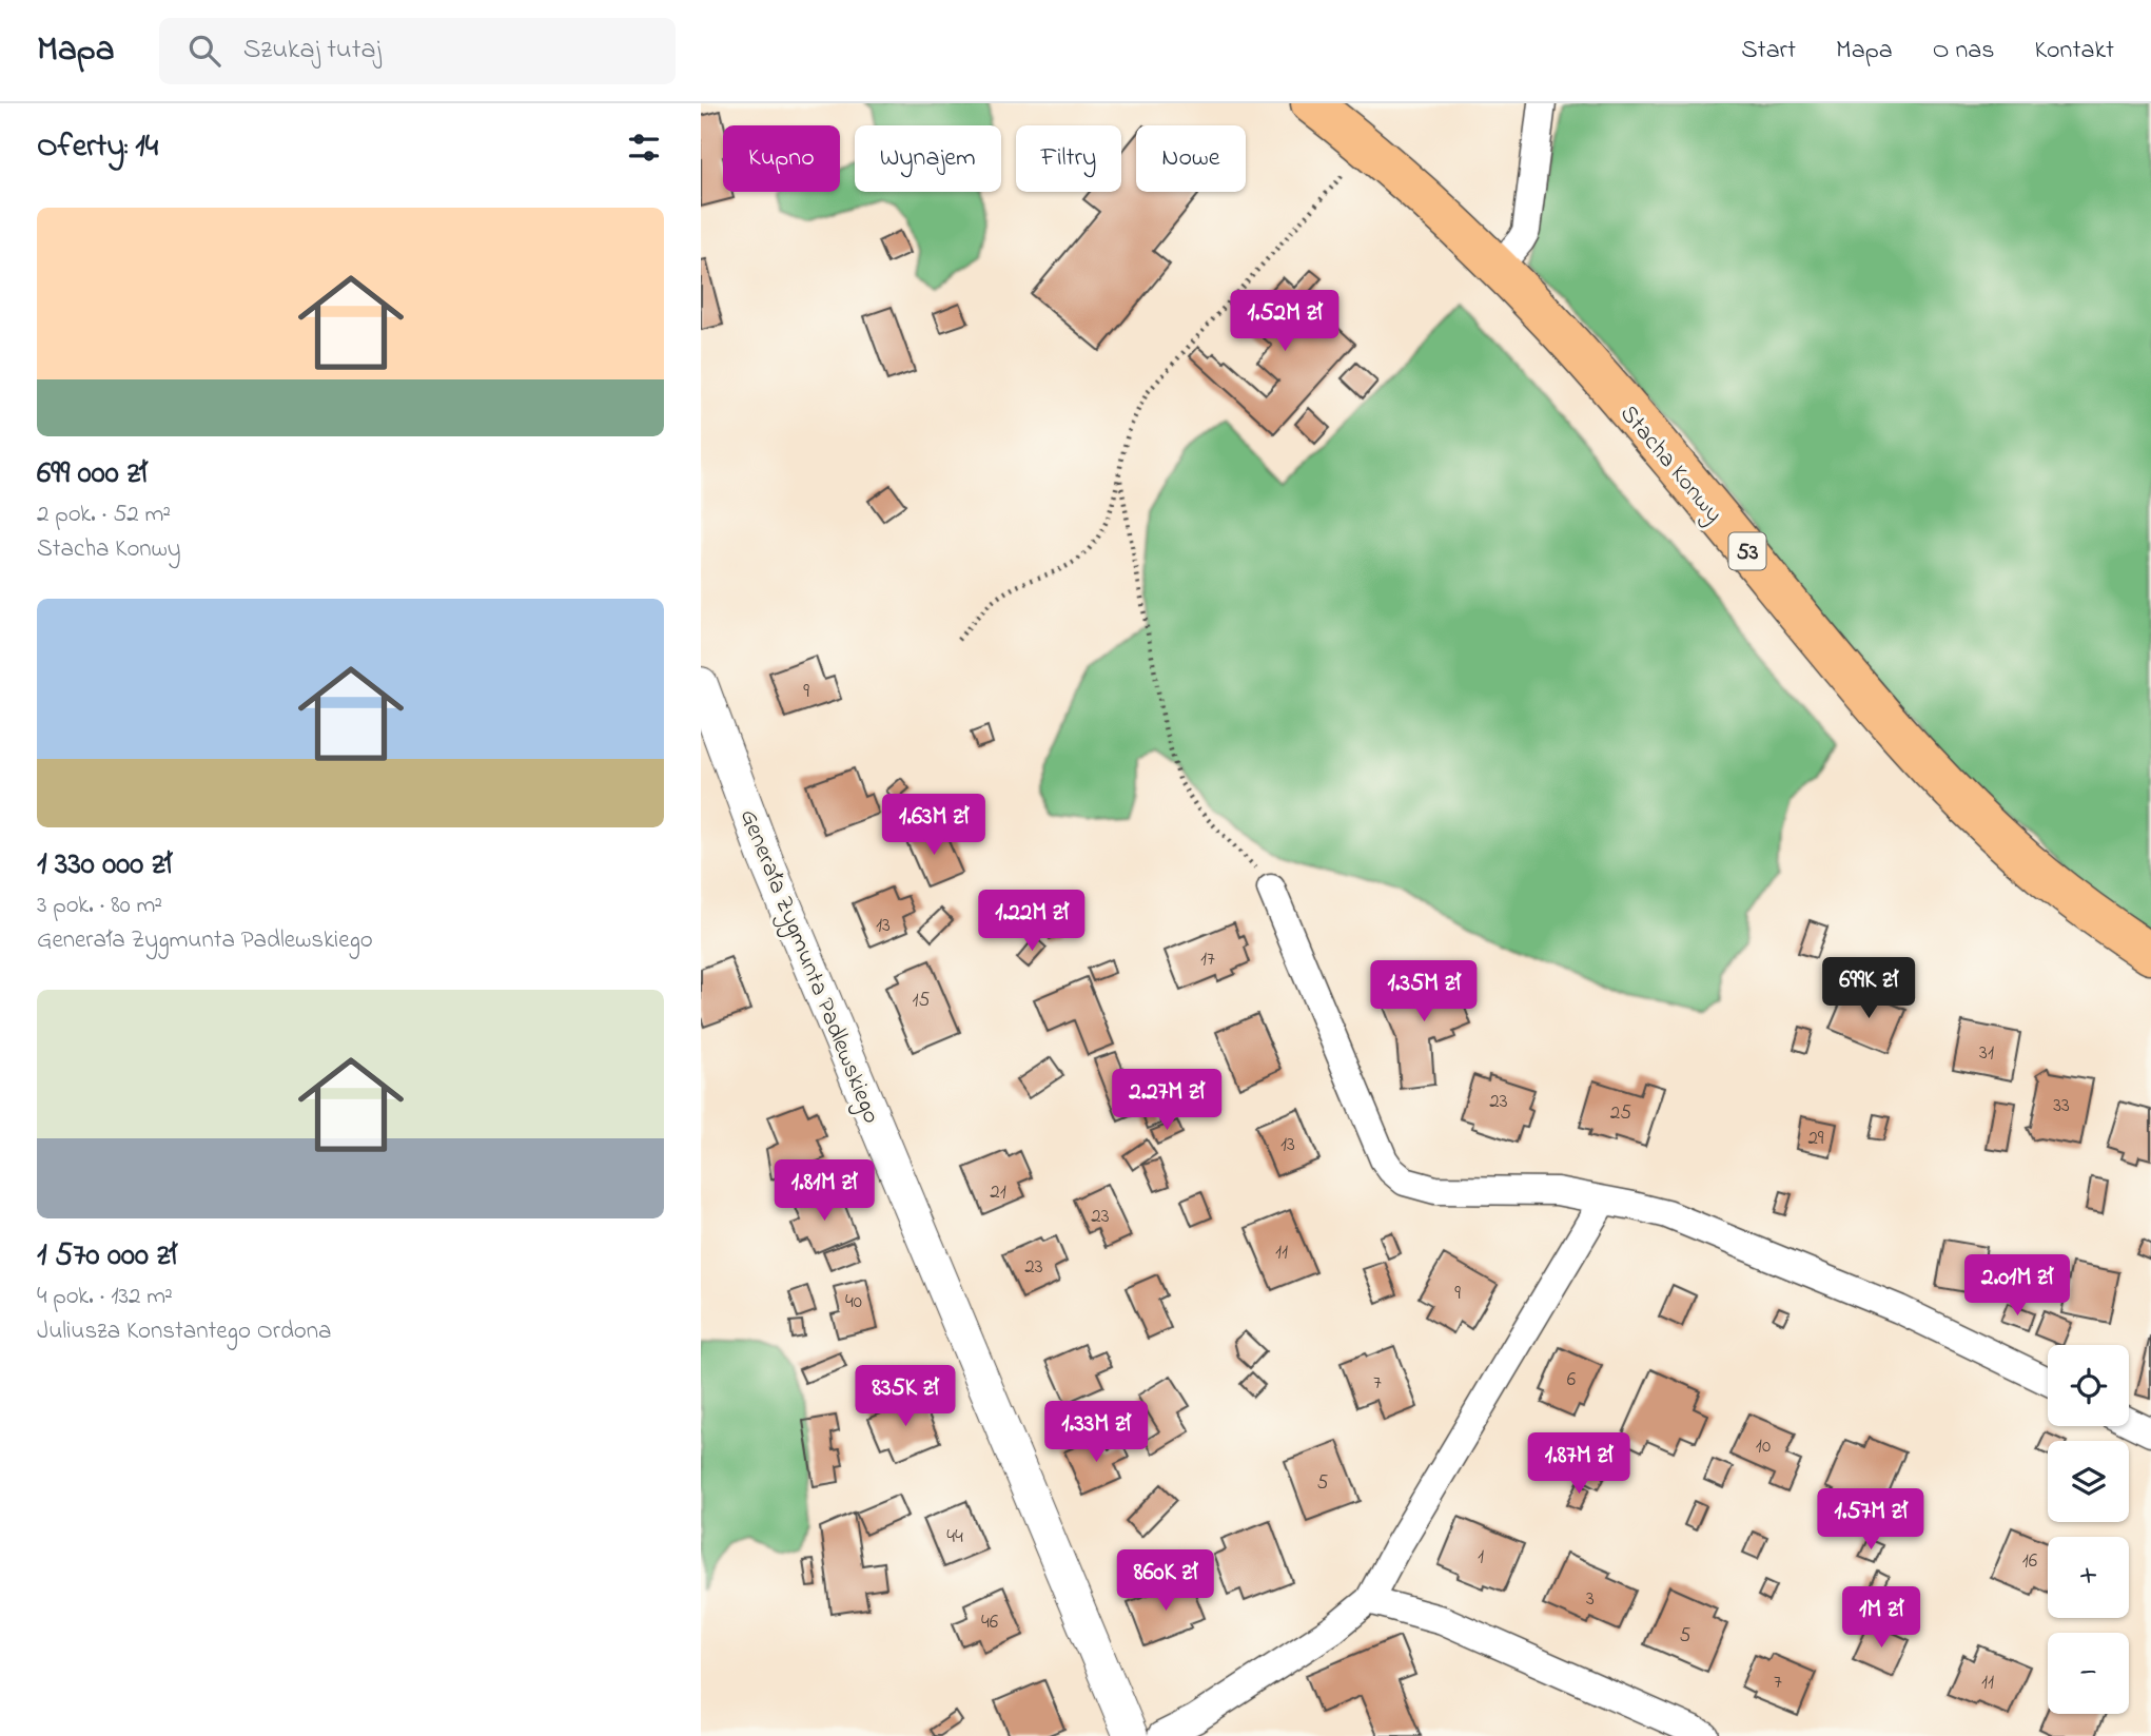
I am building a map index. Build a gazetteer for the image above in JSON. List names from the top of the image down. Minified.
{"streets":{"main road":["Stacha Konwy","53"],"street":["Generała Zygmunta Padlewskiego"]},"house_numbers":["9","13","17","15","31","23","33","25","29","13","21","23","11","23","9","40","6","7","10","5","44","1","16","3","46","5","7","11"],"page":{"header":"Mapa","search":"Szukaj tutaj","nav":["Start","Mapa","O nas","Kontakt"],"heading":"Oferty: 14","chip":["Kupno","Wynajem","Filtry","Nowe"],"list":[{"name":"699 000 zł","note":"2 pok. · 52 m² · Stacha Konwy"},{"name":"1 330 000 zł","note":"3 pok. · 80 m² · Generała Zygmunta Padlewskiego"},{"name":"1 570 000 zł","note":"4 pok. · 132 m² · Juliusza Konstantego Ordona"}],"price":["1.52M zł","1.63M zł","1.22M zł","699K zł","1.35M zł","2.27M zł","1.81M zł","2.01M zł","835K zł","1.33M zł","1.87M zł","1.57M zł","860K zł","1M zł"],"map_buttons":["+","−"]}}
